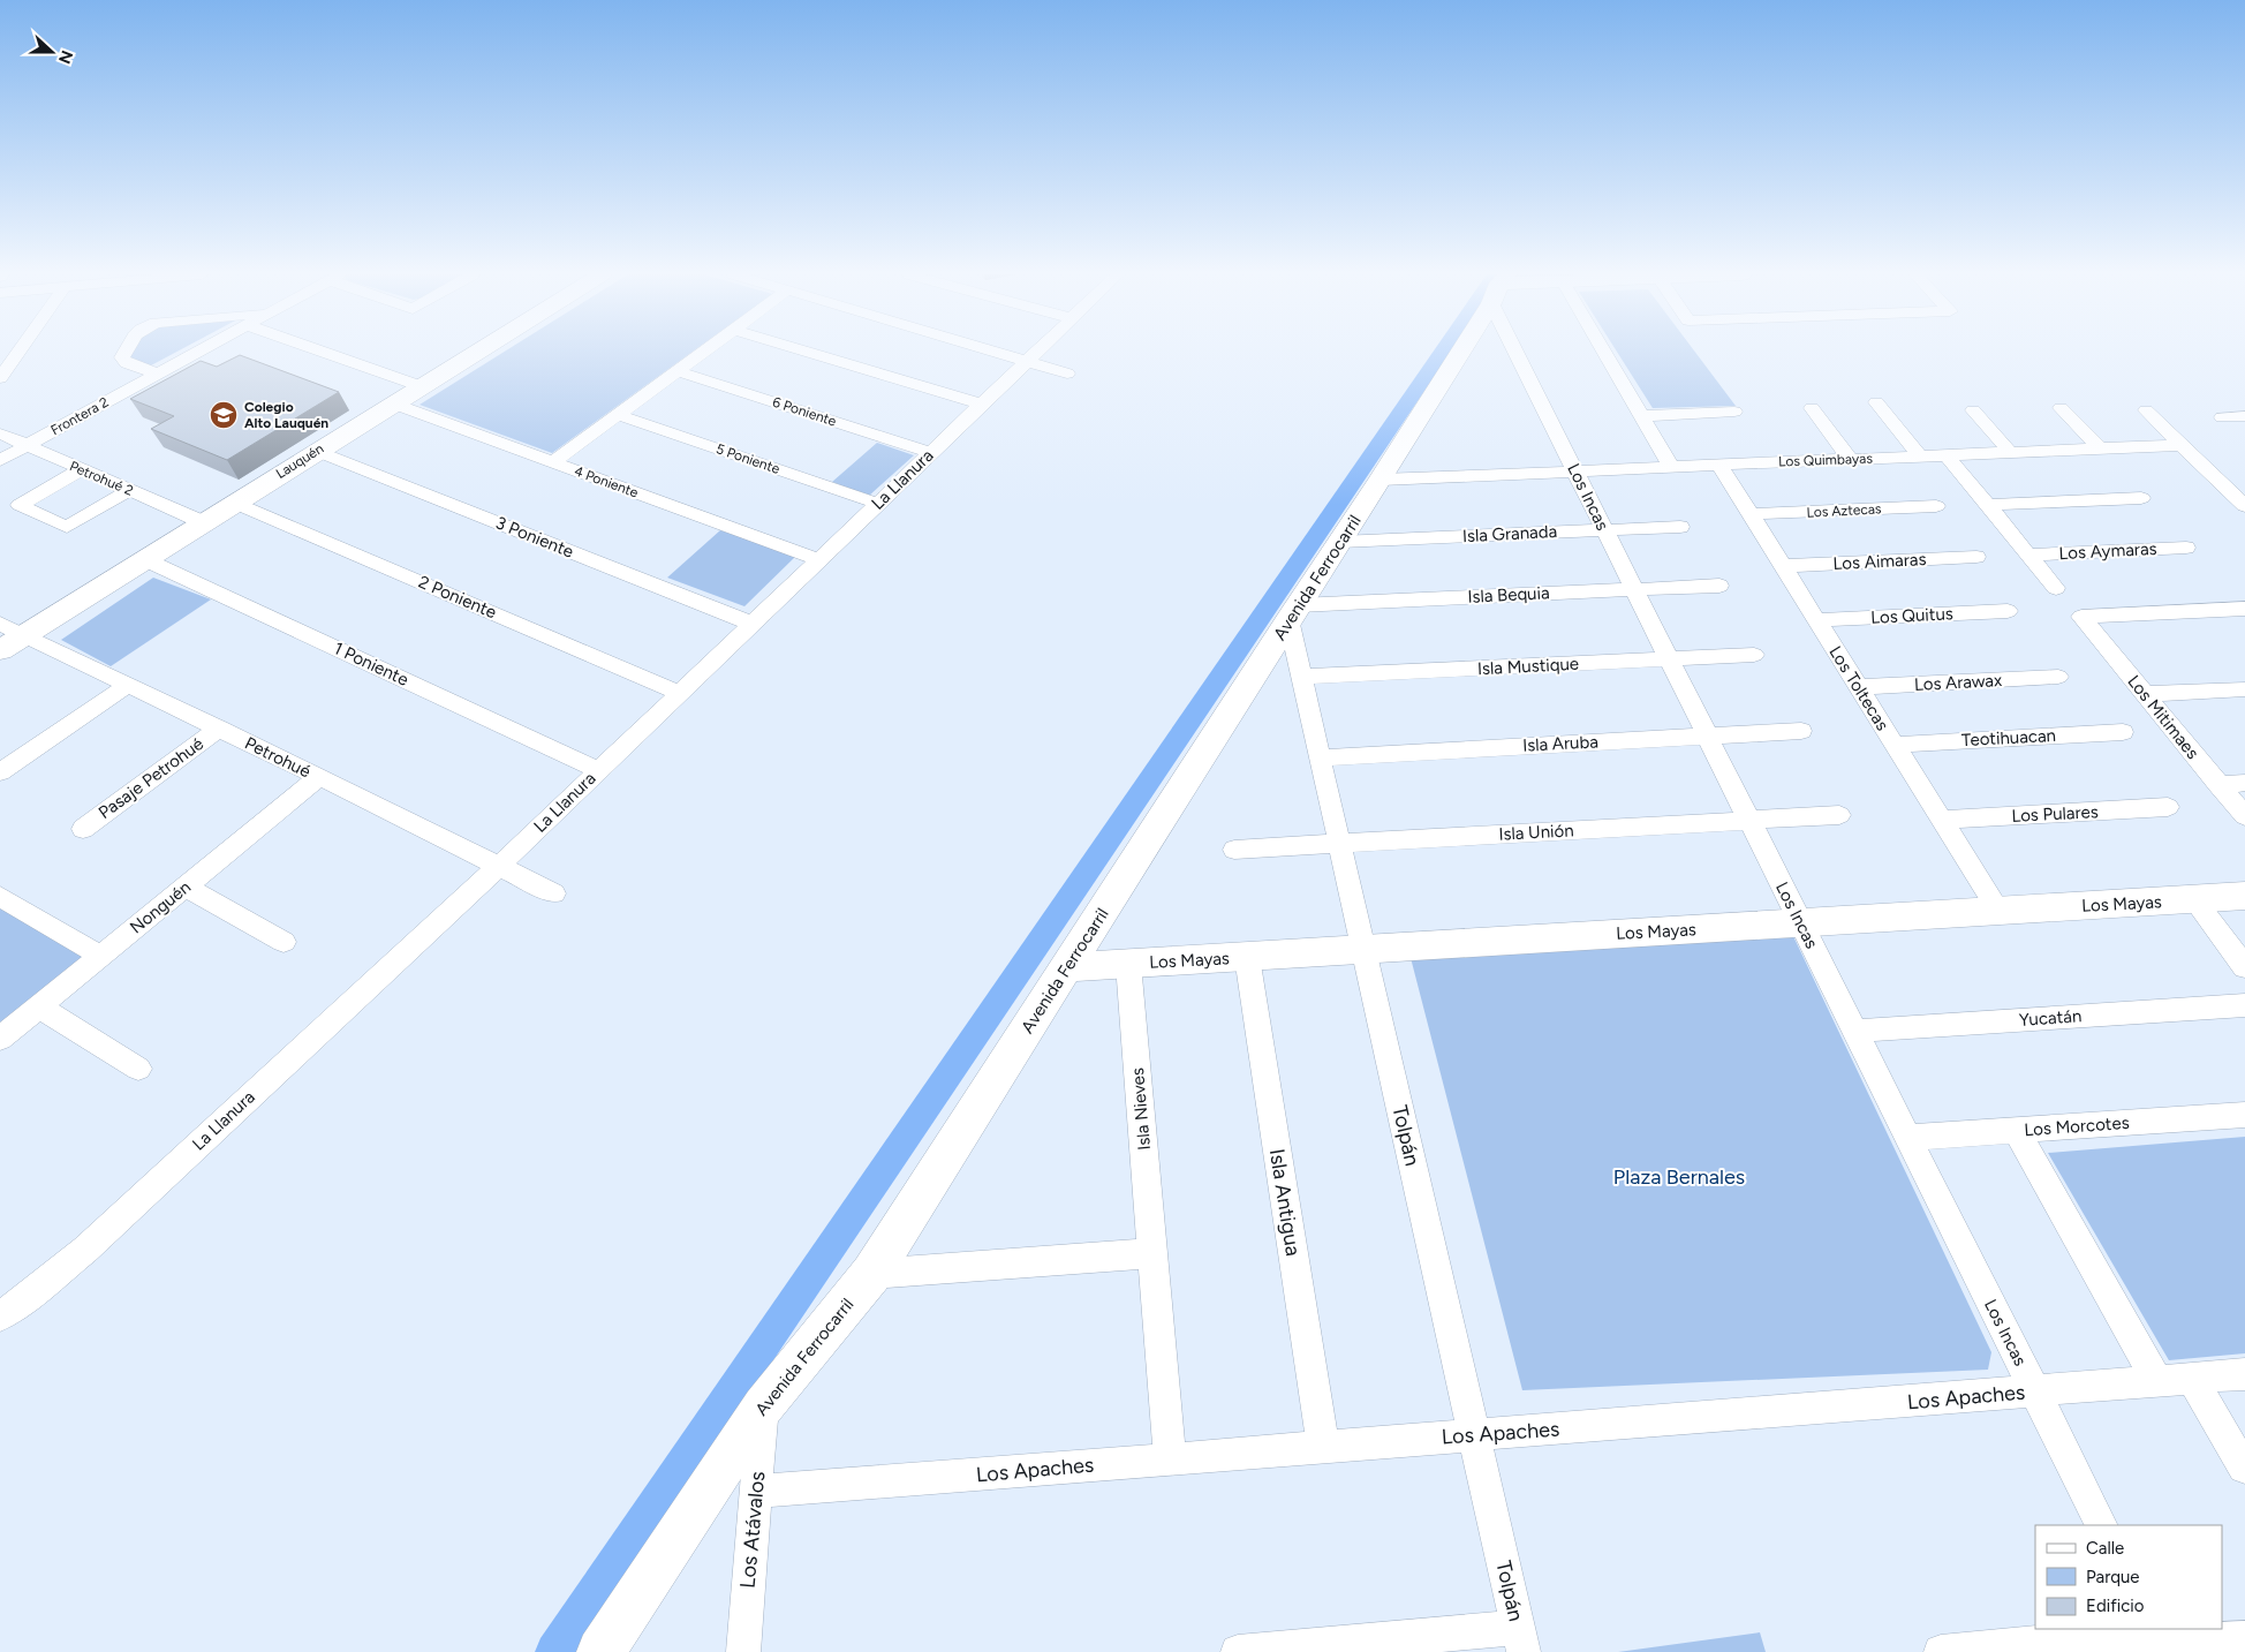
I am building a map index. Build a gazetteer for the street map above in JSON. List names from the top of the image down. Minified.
{"streets":{"street":["6 Poniente","Frontera 2","5 Poniente","Los Quimbayas","Lauquén","Petrohué 2","La Llanura","4 Poniente","Los Incas","Los Aztecas","Isla Granada","3 Poniente","Los Aymaras","Los Aimaras","Avenida Ferrocarril","Isla Bequia","2 Poniente","Los Quitus","1 Poniente","Isla Mustique","Los Arawax","Los Toltecas","Los Mitimaes","Teotihuacan","Isla Aruba","Petrohué","Pasaje Petrohué","Los Pulares","Isla Unión","Los Mayas","Nonguén","Yucatán","Isla Nieves","Los Morcotes","Tolpán","Isla Antigua","Los Apaches","Los Atávalos"]},"crossings":[["6 Poniente","La Llanura"],["Frontera 2","Petrohué 2"],["5 Poniente","La Llanura"],["Los Quimbayas","Los Incas"],["Los Quimbayas","Avenida Ferrocarril"],["Los Quimbayas","Los Toltecas"],["Lauquén","Petrohué 2"],["Lauquén","4 Poniente"],["Lauquén","3 Poniente"],["Lauquén","2 Poniente"],["Lauquén","1 Poniente"],["Lauquén","Petrohué"],["La Llanura","4 Poniente"],["La Llanura","3 Poniente"],["La Llanura","2 Poniente"],["La Llanura","1 Poniente"],["La Llanura","Petrohué"],["Los Incas","Isla Granada"],["Los Incas","Isla Bequia"],["Los Incas","Isla Mustique"],["Los Incas","Isla Aruba"],["Los Incas","Isla Unión"],["Los Incas","Los Mayas"],["Los Incas","Yucatán"],["Los Incas","Los Morcotes"],["Los Incas","Los Apaches"],["Los Aztecas","Los Toltecas"],["Isla Granada","Avenida Ferrocarril"],["Los Aimaras","Los Toltecas"],["Avenida Ferrocarril","Isla Bequia"],["Avenida Ferrocarril","Los Mayas"],["Avenida Ferrocarril","Tolpán"],["Avenida Ferrocarril","Los Atávalos"],["Isla Bequia","Tolpán"],["Los Quitus","Los Toltecas"],["Isla Mustique","Tolpán"],["Los Arawax","Los Toltecas"],["Los Toltecas","Teotihuacan"],["Los Toltecas","Los Pulares"],["Los Toltecas","Los Mayas"],["Isla Aruba","Tolpán"],["Petrohué","Pasaje Petrohué"],["Petrohué","Nonguén"],["Isla Unión","Tolpán"],["Los Mayas","Isla Nieves"],["Los Mayas","Tolpán"],["Los Mayas","Isla Antigua"],["Isla Nieves","Los Apaches"],["Tolpán","Los Apaches"],["Isla Antigua","Los Apaches"],["Los Apaches","Los Atávalos"]],"parks":["Plaza Bernales"],"places":{"school or university":["Colegio Alto Lauquén"]},"legend":["Calle","Parque","Edificio"],"north":"right"}
